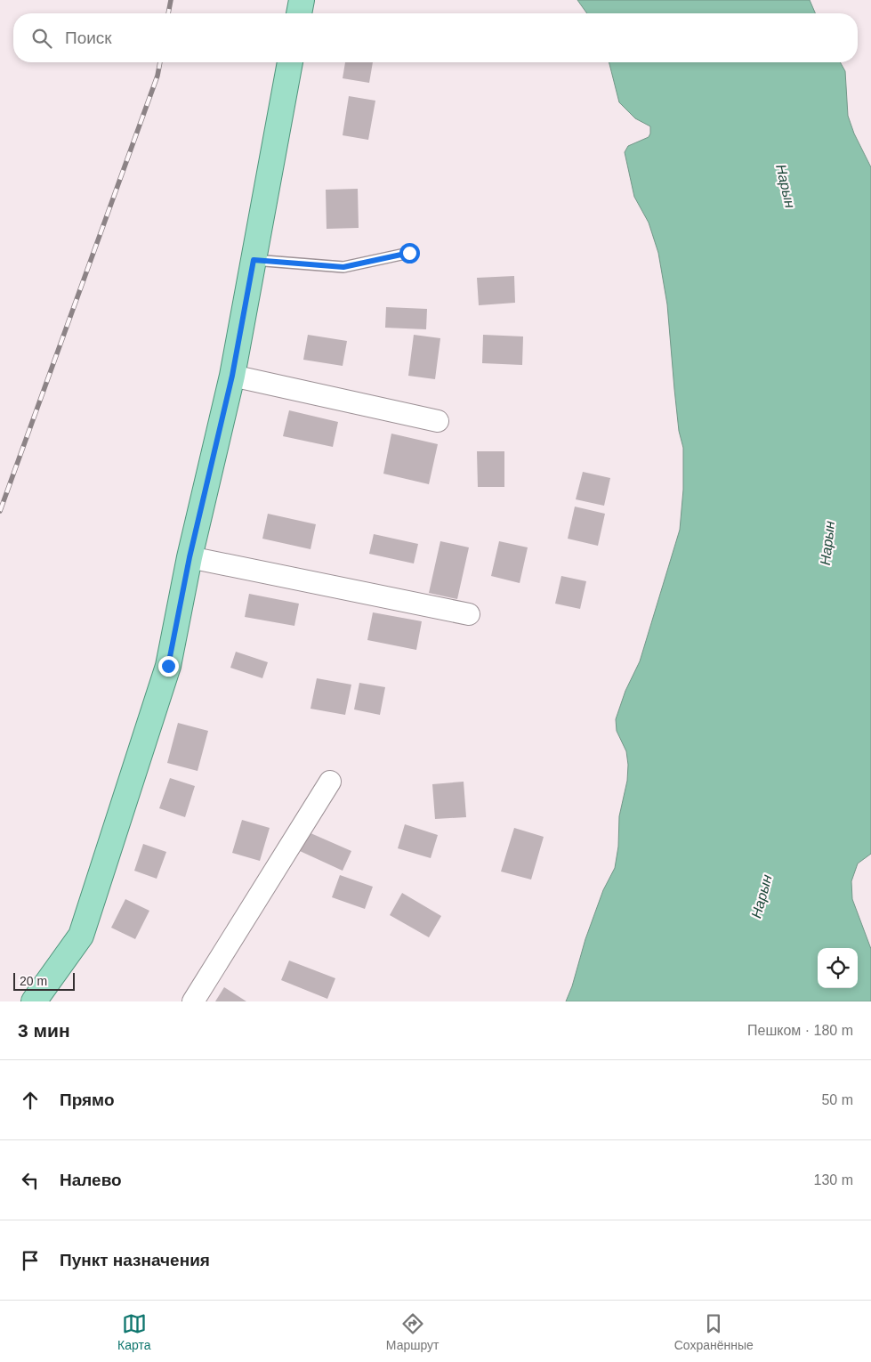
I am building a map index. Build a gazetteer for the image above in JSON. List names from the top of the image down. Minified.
{"water":["Нарын"],"scale_bar":"20 m","page":{"search":"Поиск","scale":"20 m","heading":["3 мин","Пешком · 180 m"],"list":[["Прямо","50 m"],["Налево","130 m"],"Пункт назначения"],"nav":["Карта","Маршрут","Сохранённые"]}}
